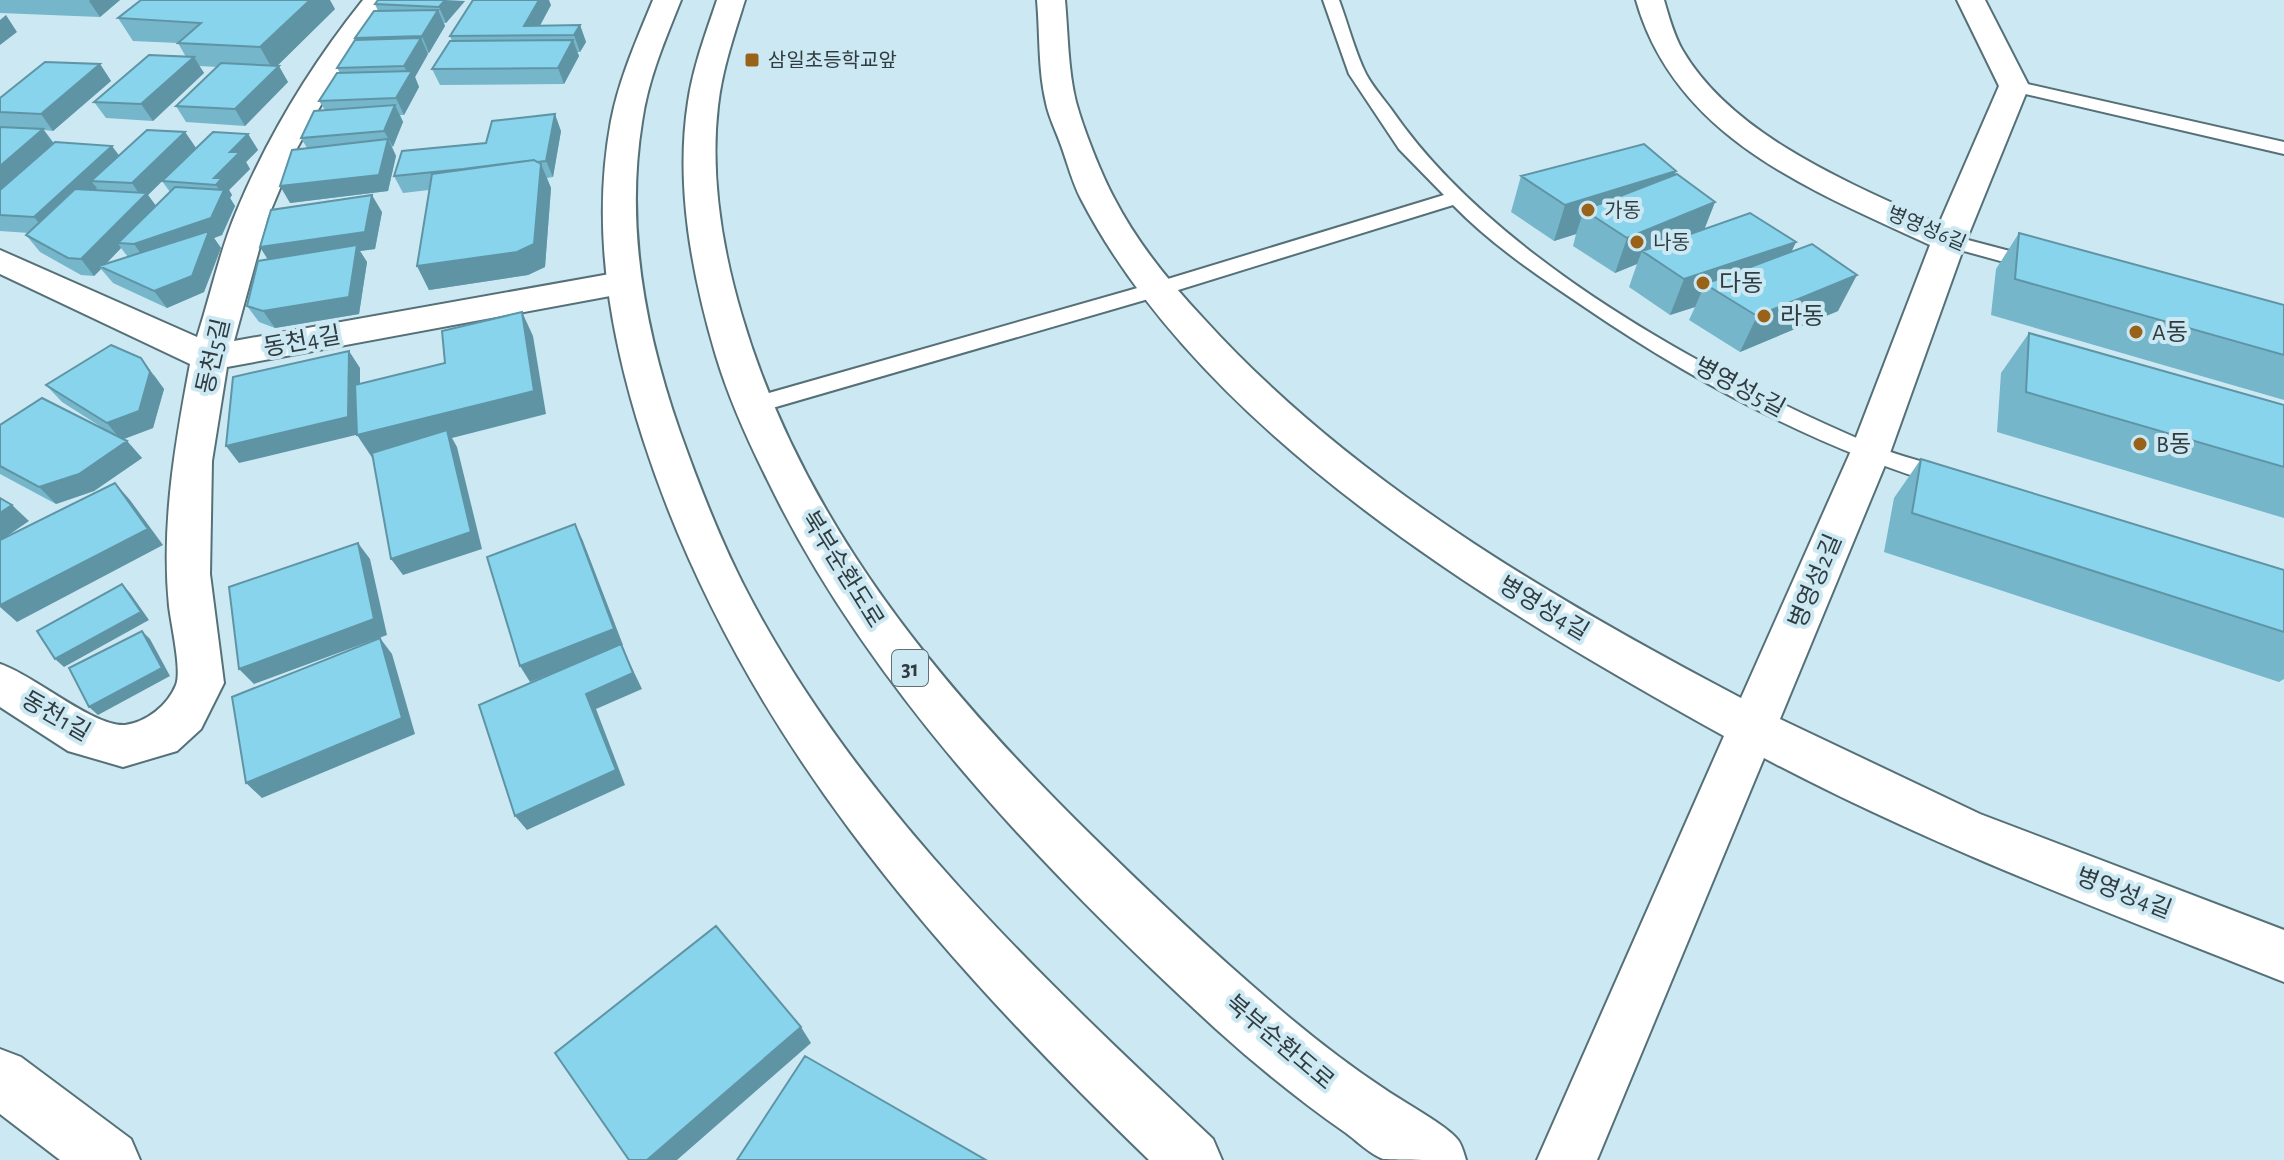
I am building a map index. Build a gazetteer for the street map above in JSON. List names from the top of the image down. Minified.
{"streets":{"street":["병영성6길","동천4길","동천5길","북부순환도로","병영성2길","병영성4길","31","동천1길"],"lane":["병영성5길"]},"crossings":[["병영성6길","병영성2길"],["동천4길","동천5길"],["동천5길","동천1길"],["병영성5길","병영성2길"],["병영성2길","병영성4길"]],"places":{"transit":["삼일초등학교앞"],"other":["가동","나동","다동","라동","A동","B동"]}}
